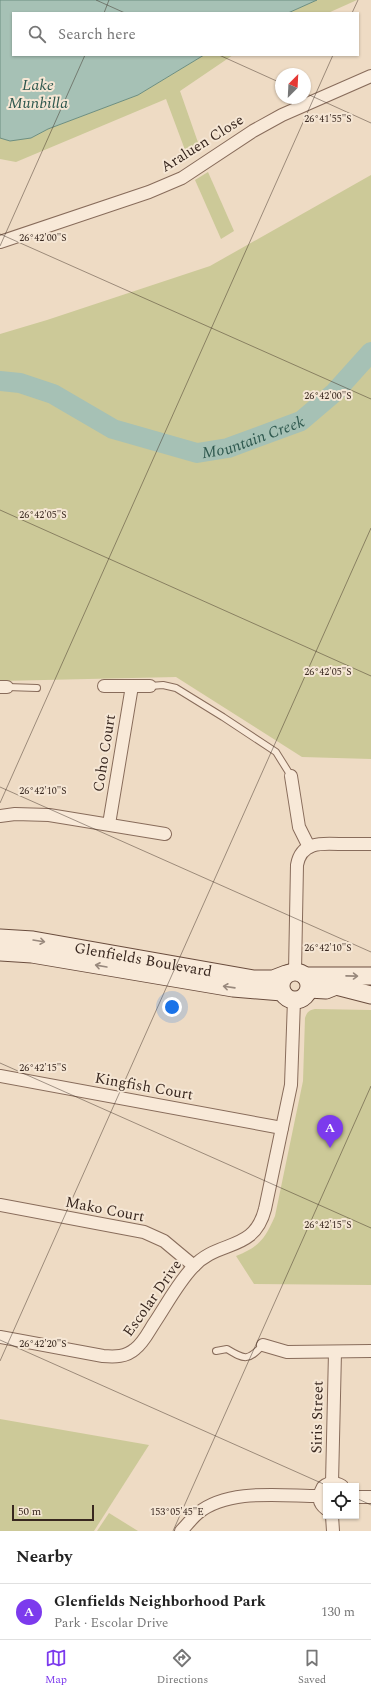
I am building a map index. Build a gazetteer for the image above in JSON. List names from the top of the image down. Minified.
{"streets":{"street":["Araluen Close","Coho Court","Glenfields Boulevard","Kingfish Court","Mako Court","Escolar Drive","Siris Street"]},"crossings":[["Glenfields Boulevard","Escolar Drive"],["Kingfish Court","Escolar Drive"],["Mako Court","Escolar Drive"]],"water":["Lake Munbilla","Mountain Creek"],"scale_bar":"50 m","north":"top right","page":{"search":"Search here","pins":"A","scale":"50 m","heading":"Nearby","list":[{"mark":"A","name":"Glenfields Neighborhood Park","note":"Park · Escolar Drive","value":"130 m"}],"nav":["Map","Directions","Saved"]},"coordinates":["26°41'55\"S","26°42'00\"S","26°42'05\"S","26°42'10\"S","26°42'15\"S","26°42'20\"S","153°05'45\"E"]}
